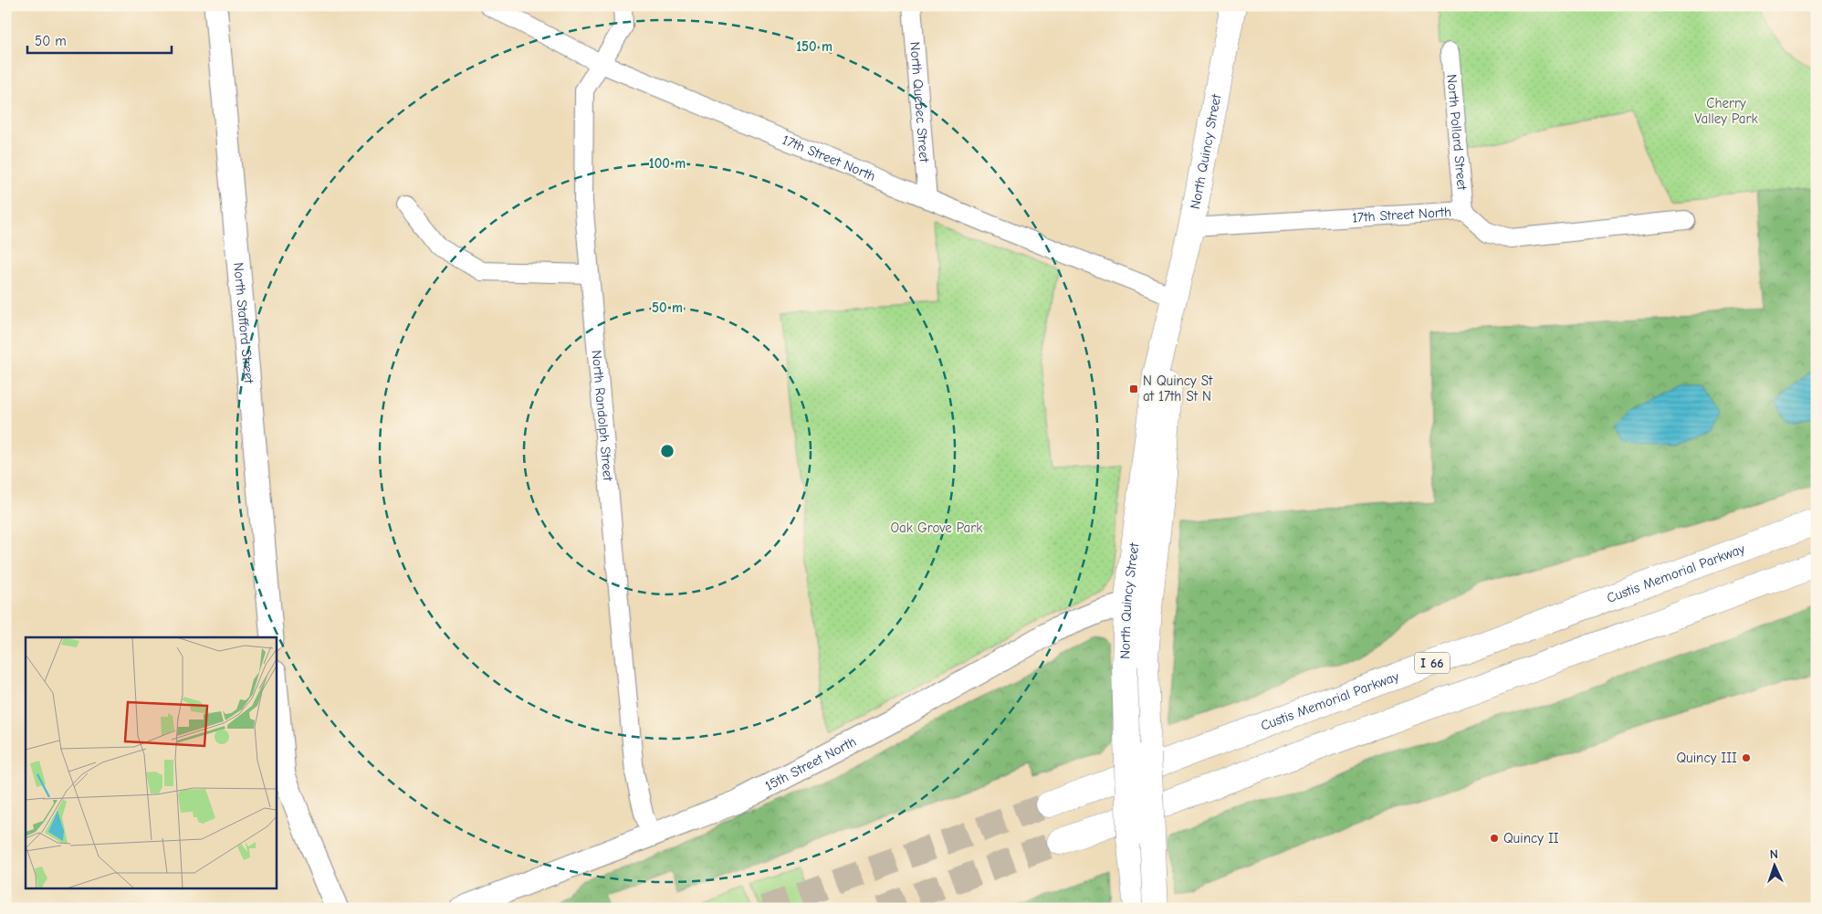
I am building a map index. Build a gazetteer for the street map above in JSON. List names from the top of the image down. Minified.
{"streets":{"main road":["North Quincy Street","Custis Memorial Parkway","I 66"],"street":["North Quebec Street","North Pollard Street","17th Street North","North Stafford Street","North Randolph Street","15th Street North"]},"crossings":[["North Quebec Street","17th Street North"],["North Pollard Street","17th Street North"],["North Quincy Street","17th Street North"],["North Quincy Street","15th Street North"],["17th Street North","North Randolph Street"],["North Randolph Street","15th Street North"]],"parks":["Cherry Valley Park","Oak Grove Park"],"places":{"transit":["N Quincy St at 17th St N"],"other":["Quincy III","Quincy II"]},"scale_bar":"50 m","north":"top","rings":["150 m","100 m","50 m"]}
